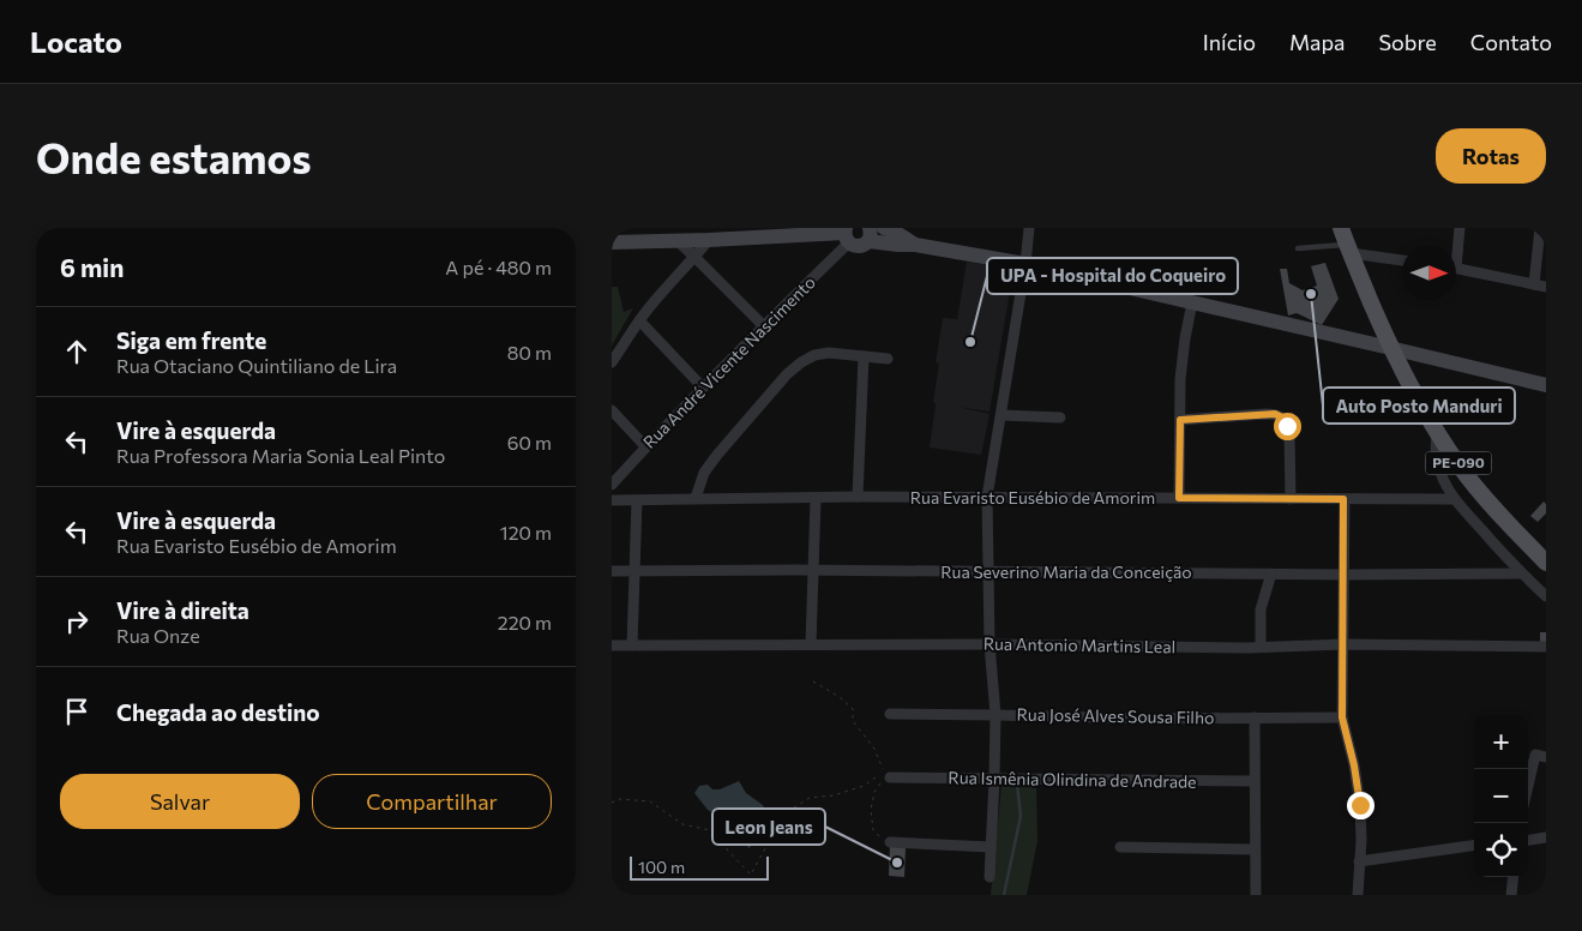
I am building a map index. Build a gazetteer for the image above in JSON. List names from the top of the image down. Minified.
{"streets":{"main road":["PE-090"],"street":["Rua André Vicente Nascimento","Rua Evaristo Eusébio de Amorim","Rua Severino Maria da Conceição","Rua Antonio Martins Leal","Rua José Alves Sousa Filho","Rua Ismênia Olindina de Andrade"]},"places":["Auto Posto Manduri","UPA - Hospital do Coqueiro","Leon Jeans"],"scale_bar":"100 m","north":"right","page":{"header":"Locato","nav":["Início","Mapa","Sobre","Contato"],"buttons":["Rotas",["Salvar","Compartilhar"]],"title":"Onde estamos","heading":["6 min","A pé · 480 m"],"list":[["Siga em frente","Rua Otaciano Quintiliano de Lira","80 m"],["Vire à esquerda","Rua Professora Maria Sonia Leal Pinto","60 m"],["Vire à esquerda","Rua Evaristo Eusébio de Amorim","120 m"],["Vire à direita","Rua Onze","220 m"],"Chegada ao destino"],"map_buttons":["+","−"],"scale":"100 m"}}
